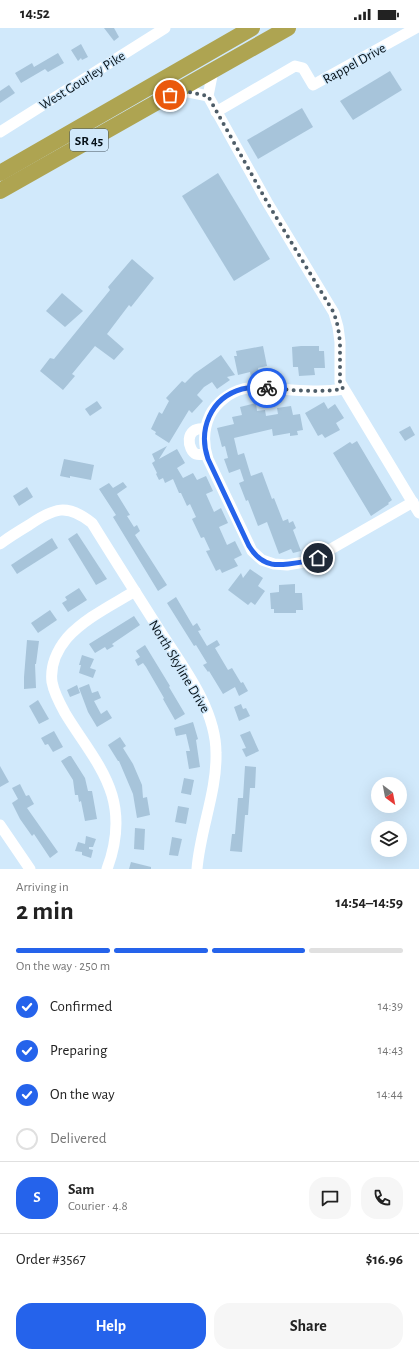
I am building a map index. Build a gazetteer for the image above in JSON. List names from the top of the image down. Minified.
{"streets":{"highway":["SR 45"],"street":["Rappel Drive","West Gourley Pike","North Skyline Drive"]},"north":"bottom right","page":{"status":"14:52","heading":["2 min","Arriving in","14:54–14:59"],"panel":["Sam","Courier · 4.8","Order #3567","$16.96"],"bar":"On the way · 250 m","list":[["Confirmed","14:39"],["Preparing","14:43"],["On the way","14:44"],"Delivered"],"round":"S","buttons":["Help","Share"]}}
